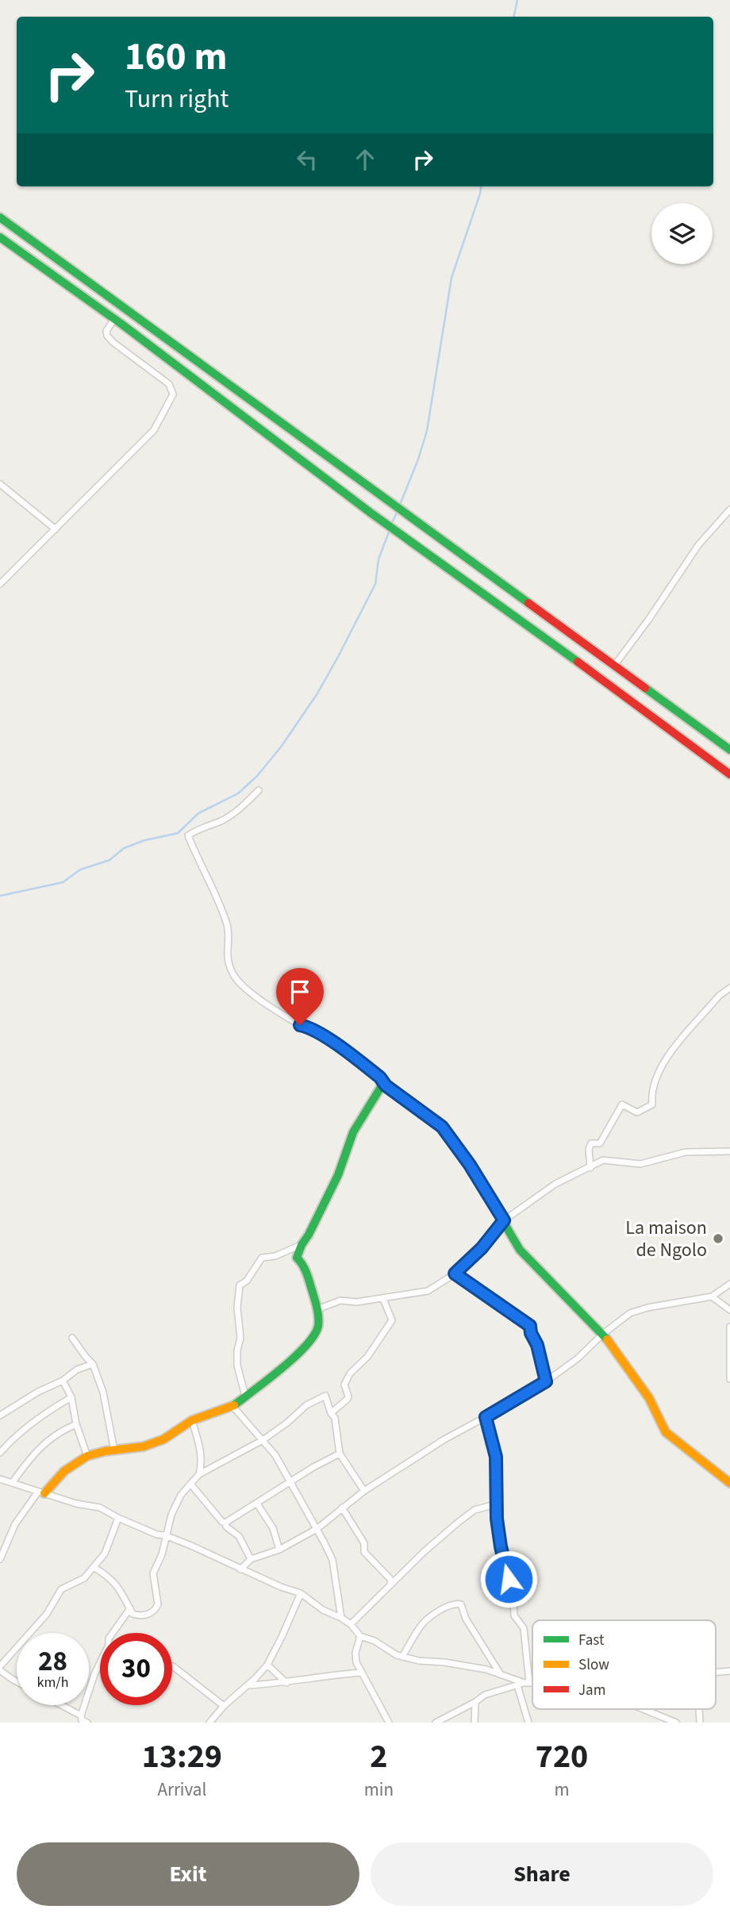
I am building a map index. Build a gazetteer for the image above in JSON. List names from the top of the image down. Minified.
{"places":["La maison de Ngolo"],"legend":["Fast","Slow","Jam"],"page":{"turn":["160 m","Turn right"],"speed":"28 km/h","limit":"30","eta":["13:29","Arrival","2","min","720","m"],"buttons":["Exit","Share"]}}
